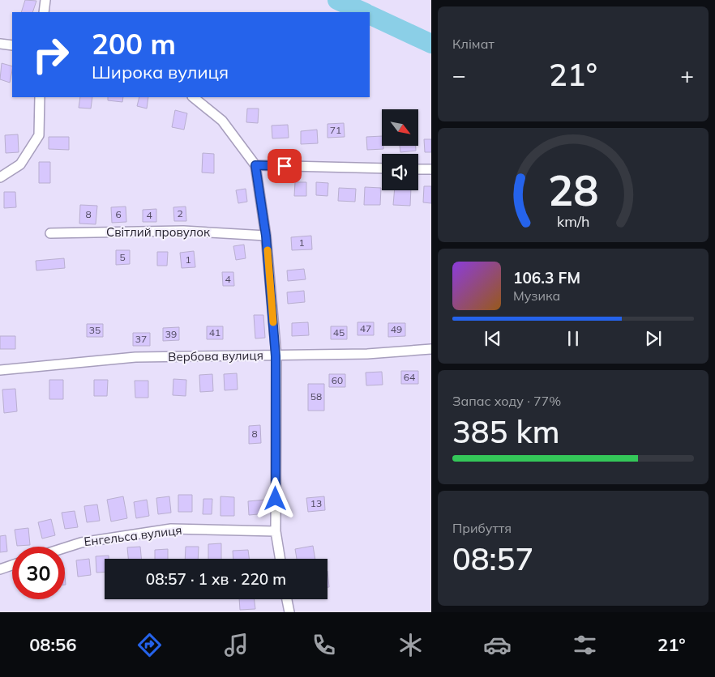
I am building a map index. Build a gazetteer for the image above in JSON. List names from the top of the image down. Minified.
{"streets":{"street":["Світлий провулок","Вербова вулиця","Енгельса вулиця"]},"house_numbers":["71","2","8","6","4","1","5","1","4","47","49","35","41","45","39","37","64","60","58","8","13"],"north":"bottom right","page":{"tile":["Клімат",["Запас ходу · 77%","385 km"],["Прибуття","08:57"]],"turn":["200 m","Широка вулиця"],"heat":["−","21°","+"],"song":["106.3 FM","Музика"],"limit":"30","trip":"08:57 · 1 хв · 220 m","tabs":["08:56","21°"],"gauge":["28","km/h"]}}
